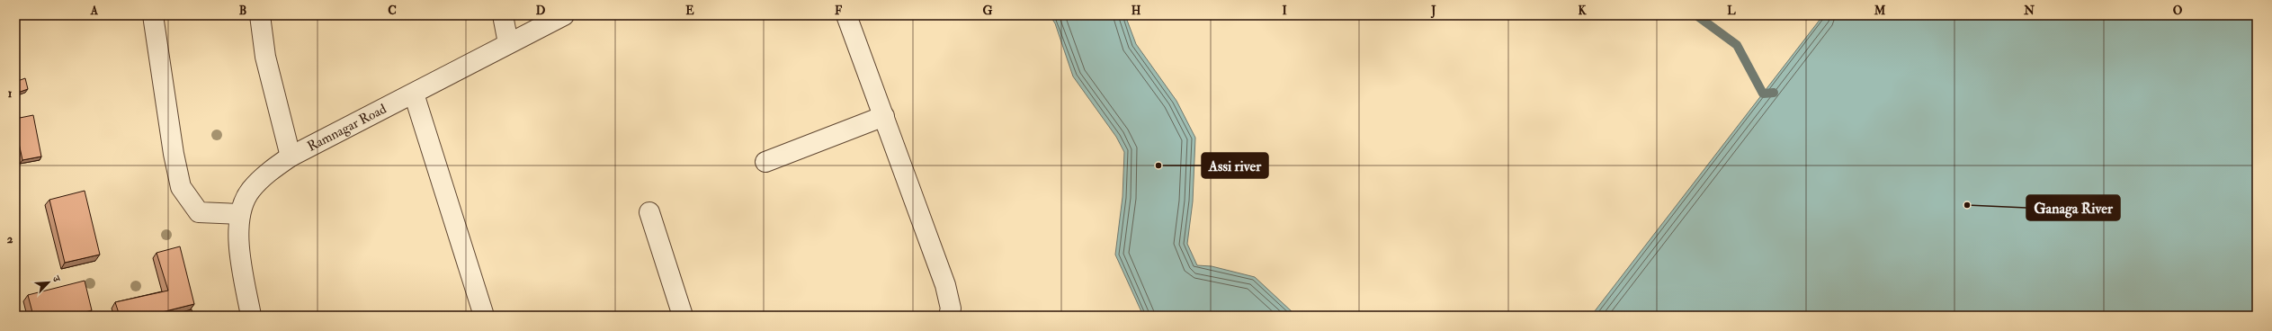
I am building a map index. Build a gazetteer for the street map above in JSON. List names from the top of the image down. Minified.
{"streets":{"street":["Ramnagar Road"]},"places":["Assi river","Ganaga River"],"north":"top right","grid":{"columns":["A","B","C","D","E","F","G","H","I","J","K","L","M","N","O"],"rows":["1","2"]}}
